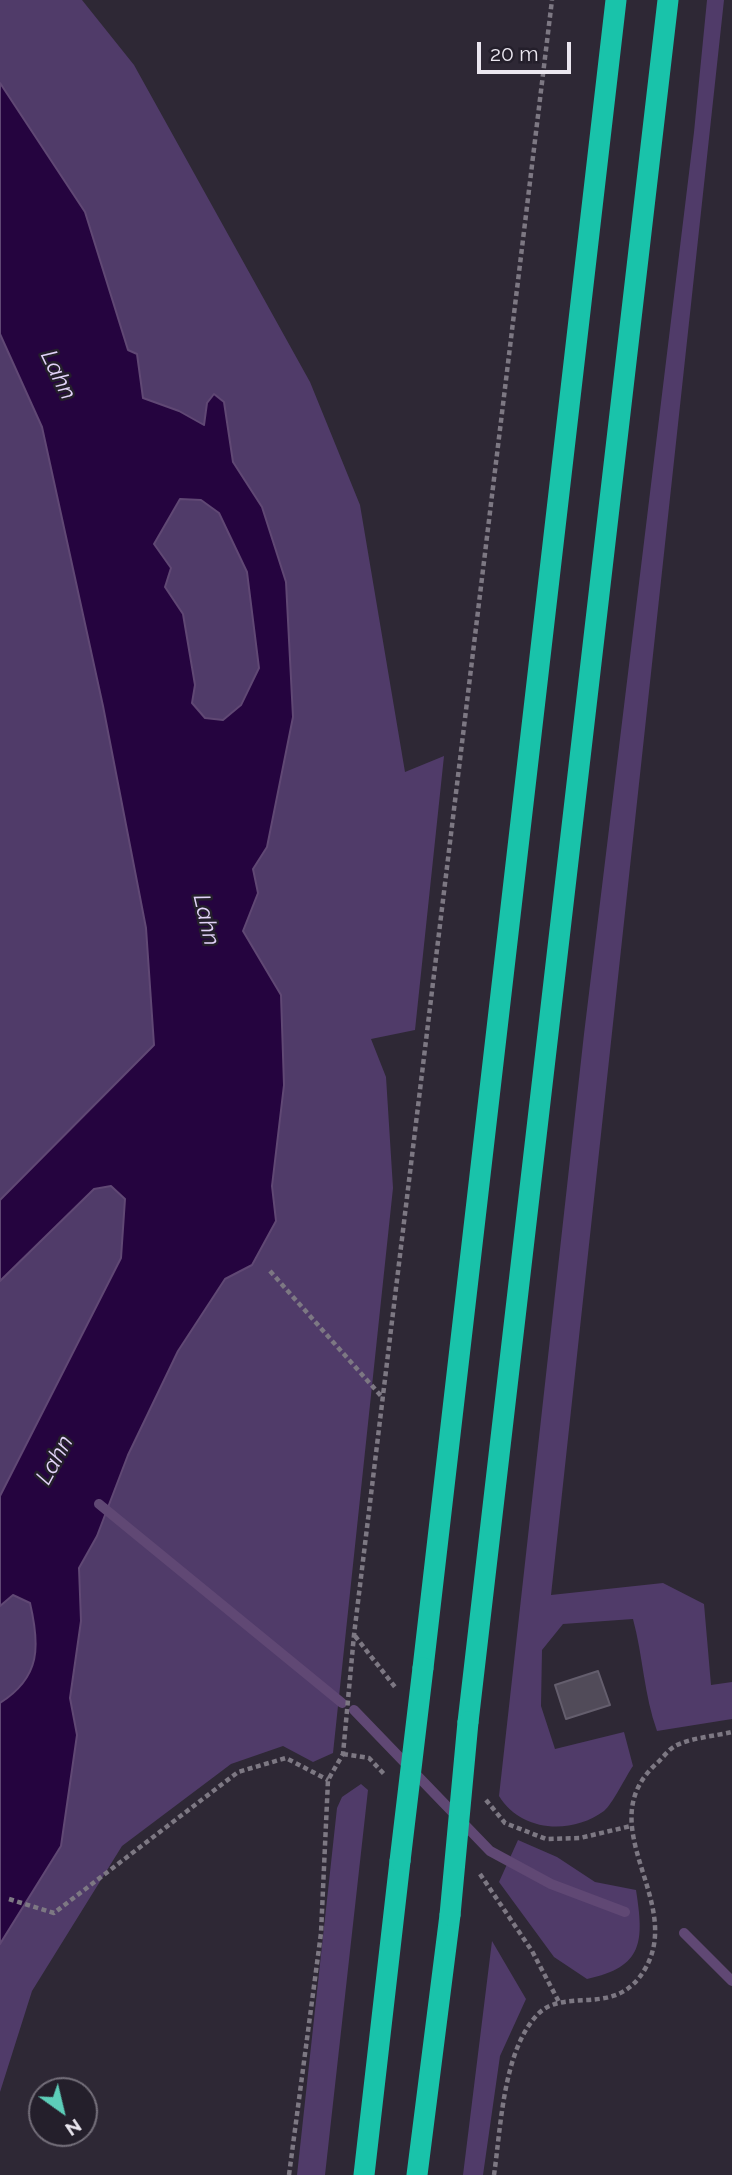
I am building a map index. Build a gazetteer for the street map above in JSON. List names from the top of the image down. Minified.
{"water":["Lahn"],"scale_bar":"20 m","north":"bottom right"}
